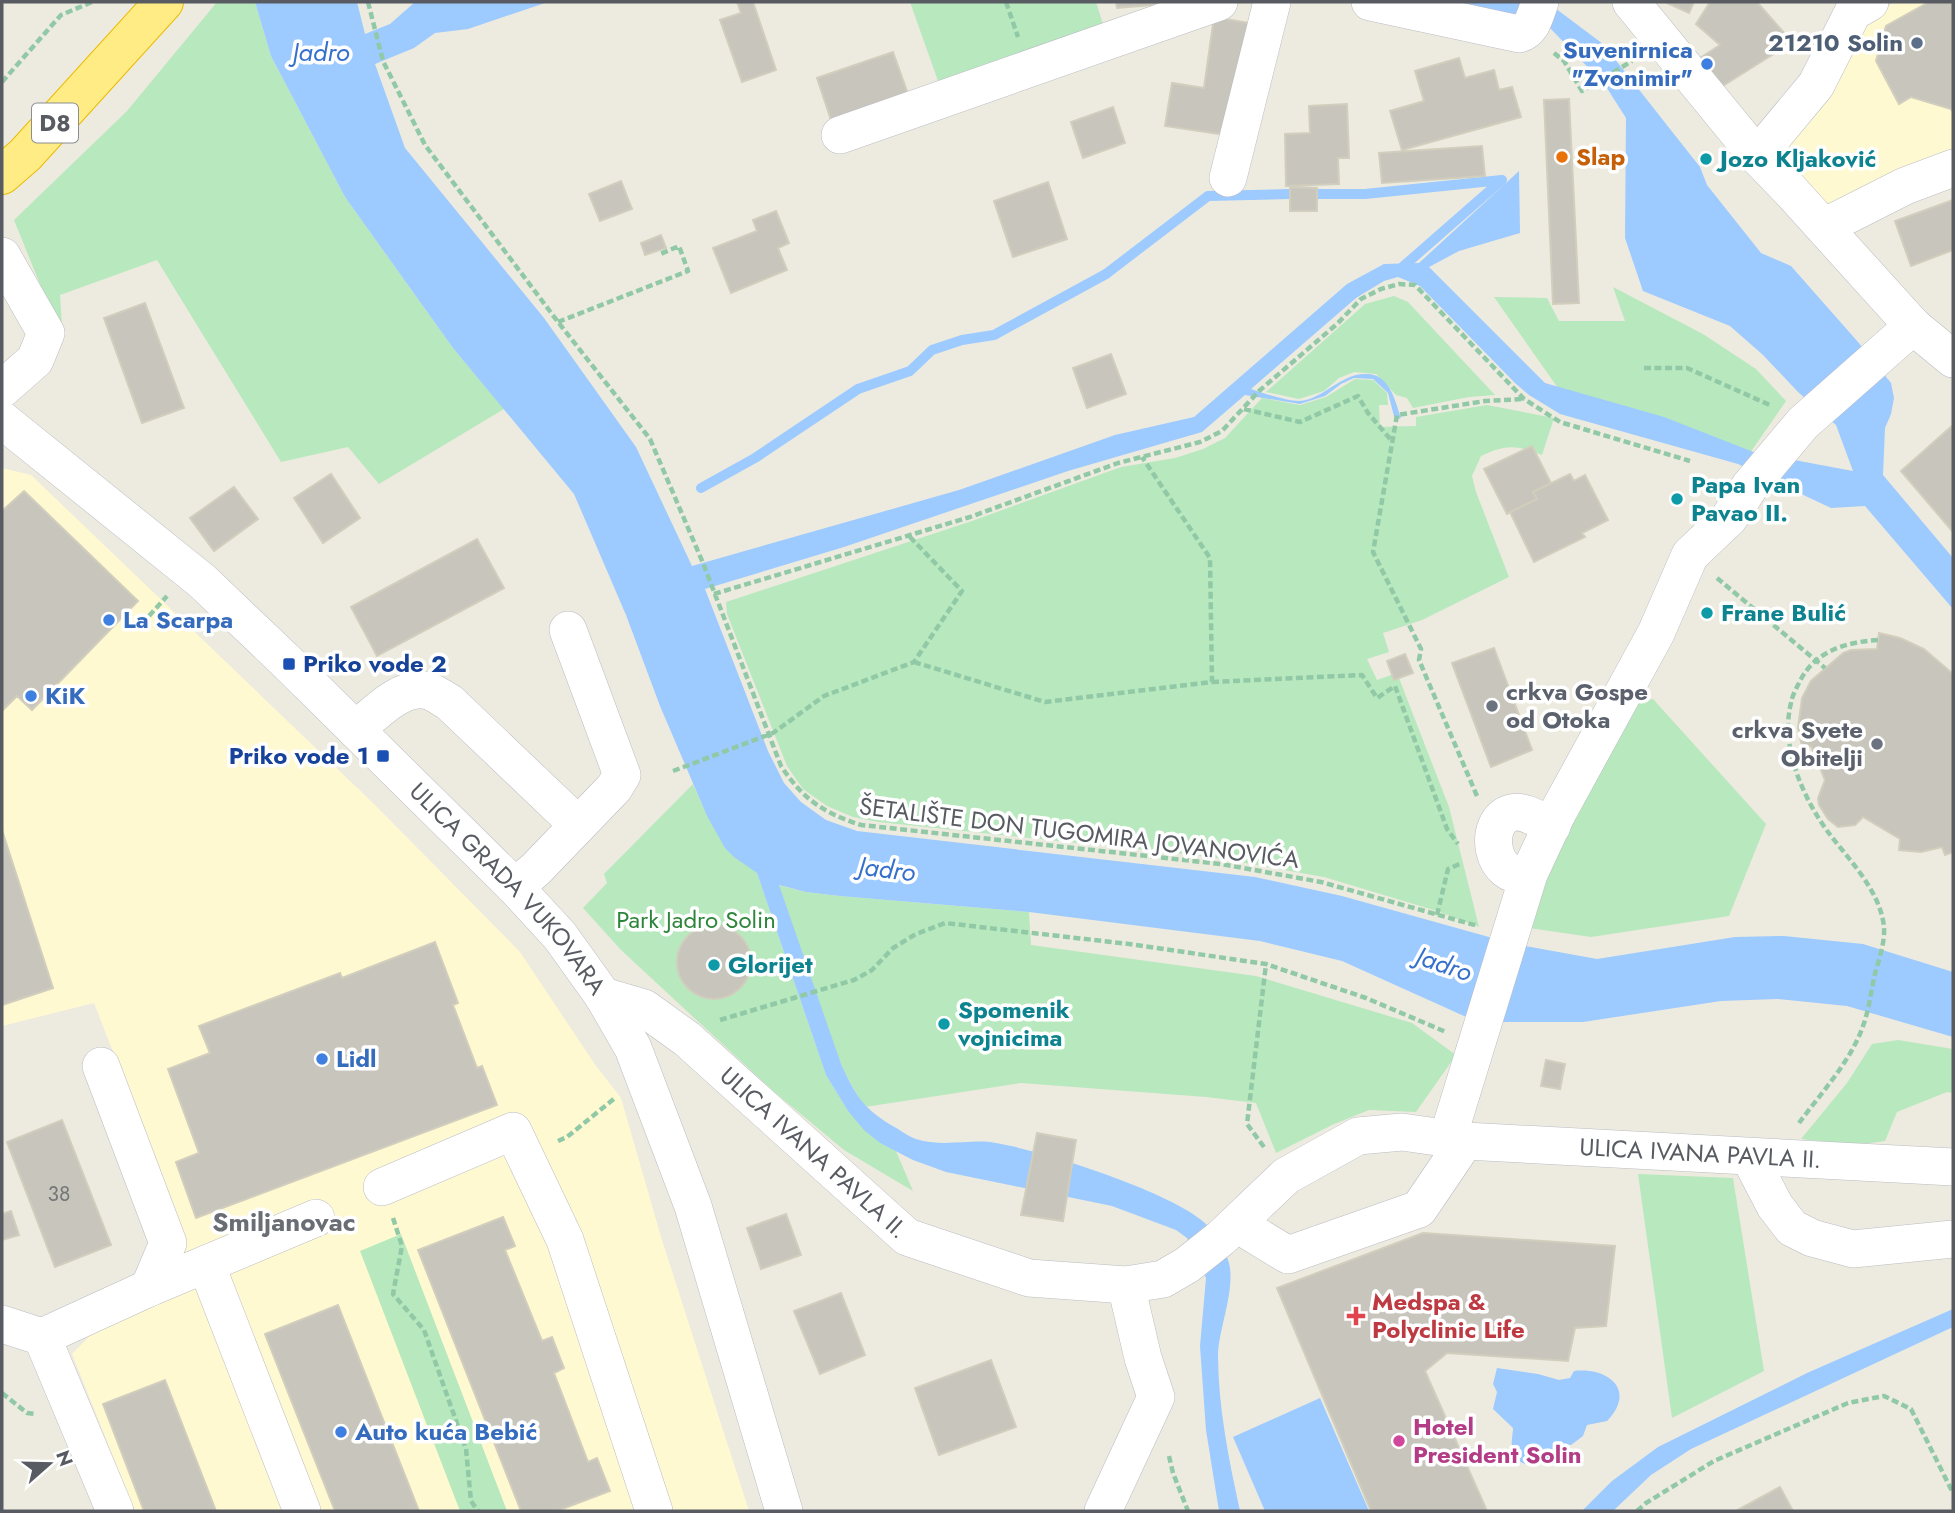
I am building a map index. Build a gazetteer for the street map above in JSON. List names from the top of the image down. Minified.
{"streets":{"highway":["D8"],"street":["ULICA GRADA VUKOVARA","ULICA IVANA PAVLA II."],"path":["ŠETALIŠTE DON TUGOMIRA JOVANOVIĆA"]},"crossings":[["ULICA GRADA VUKOVARA","ULICA IVANA PAVLA II."]],"districts":["Smiljanovac"],"water":["Jadro"],"parks":["Park Jadro Solin"],"places":{"other":["21210 Solin","Suvenirnica \"Zvonimir\"","Slap","Jozo Kljaković","Papa Ivan Pavao II.","Frane Bulić","La Scarpa","KiK","crkva Gospe od Otoka","crkva Svete Obitelji","Glorijet","Spomenik vojnicima","Lidl","Auto kuća Bebić","Hotel President Solin"],"transit":["Priko vode 2","Priko vode 1"],"health":["Medspa & Polyclinic Life"]},"house_numbers":["38"],"north":"right"}
